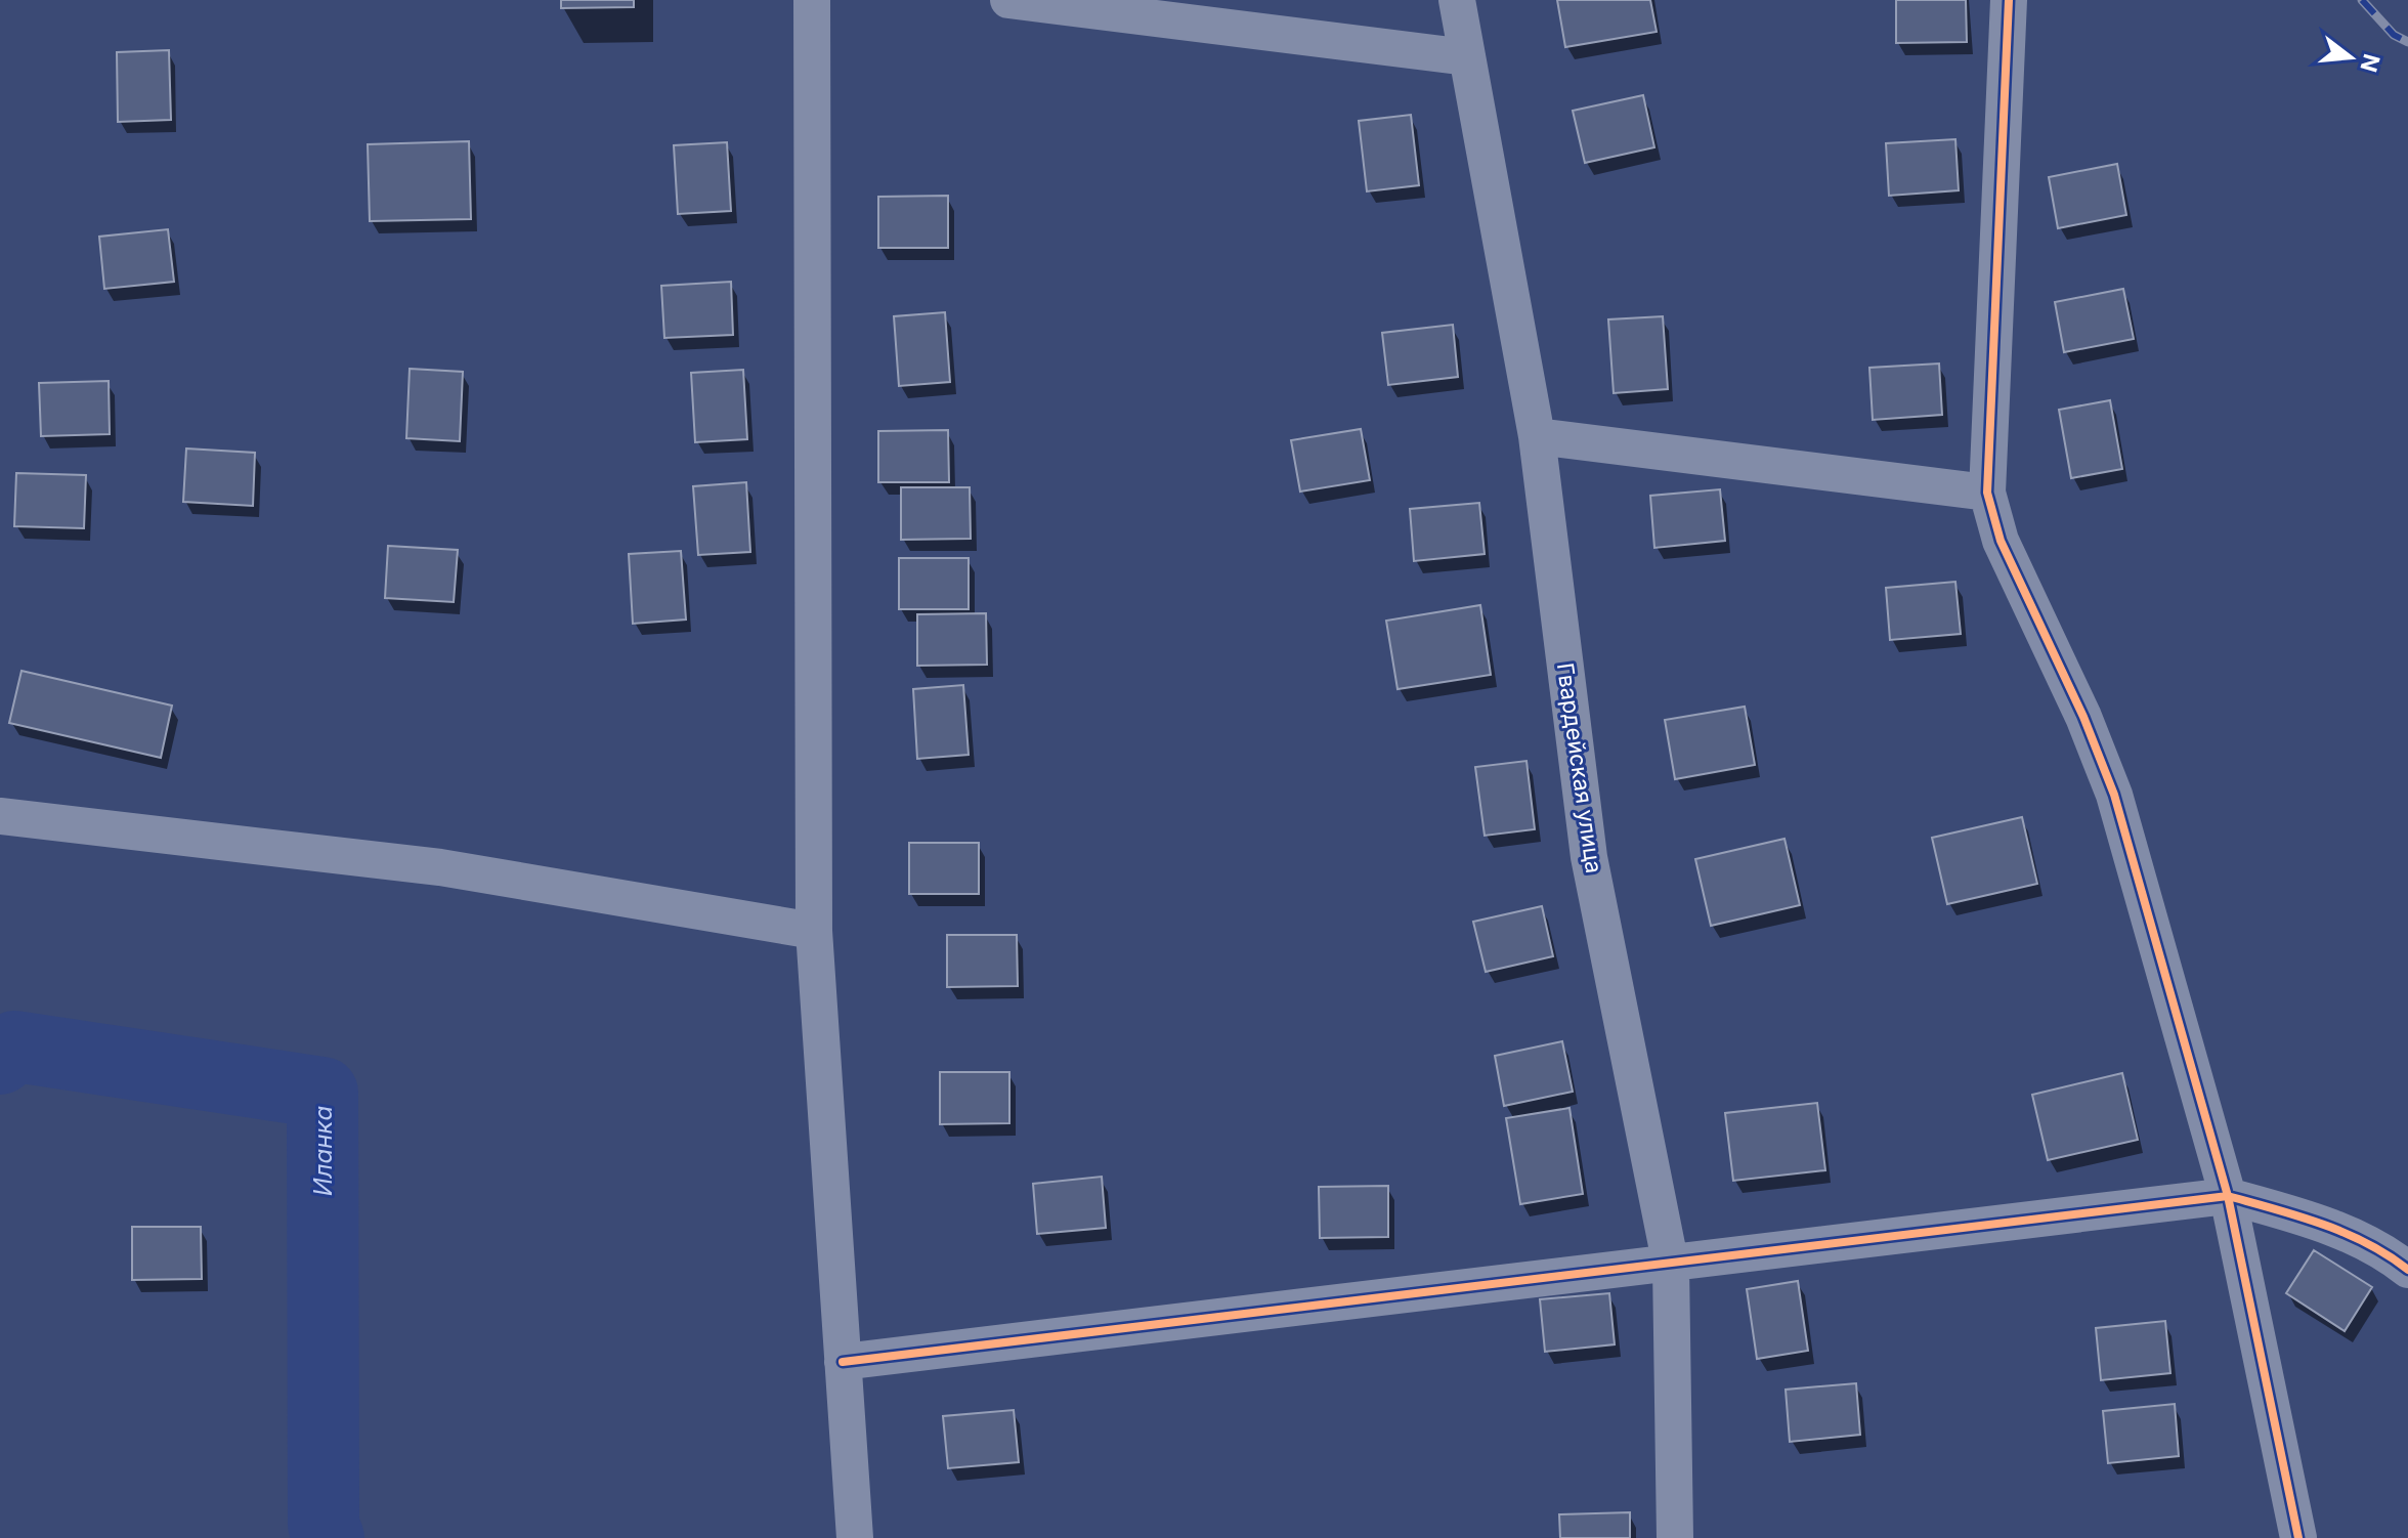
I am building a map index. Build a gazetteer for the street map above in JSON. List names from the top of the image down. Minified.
{"streets":{"street":["Гвардейская улица"]},"water":["Иланка"],"north":"right"}
